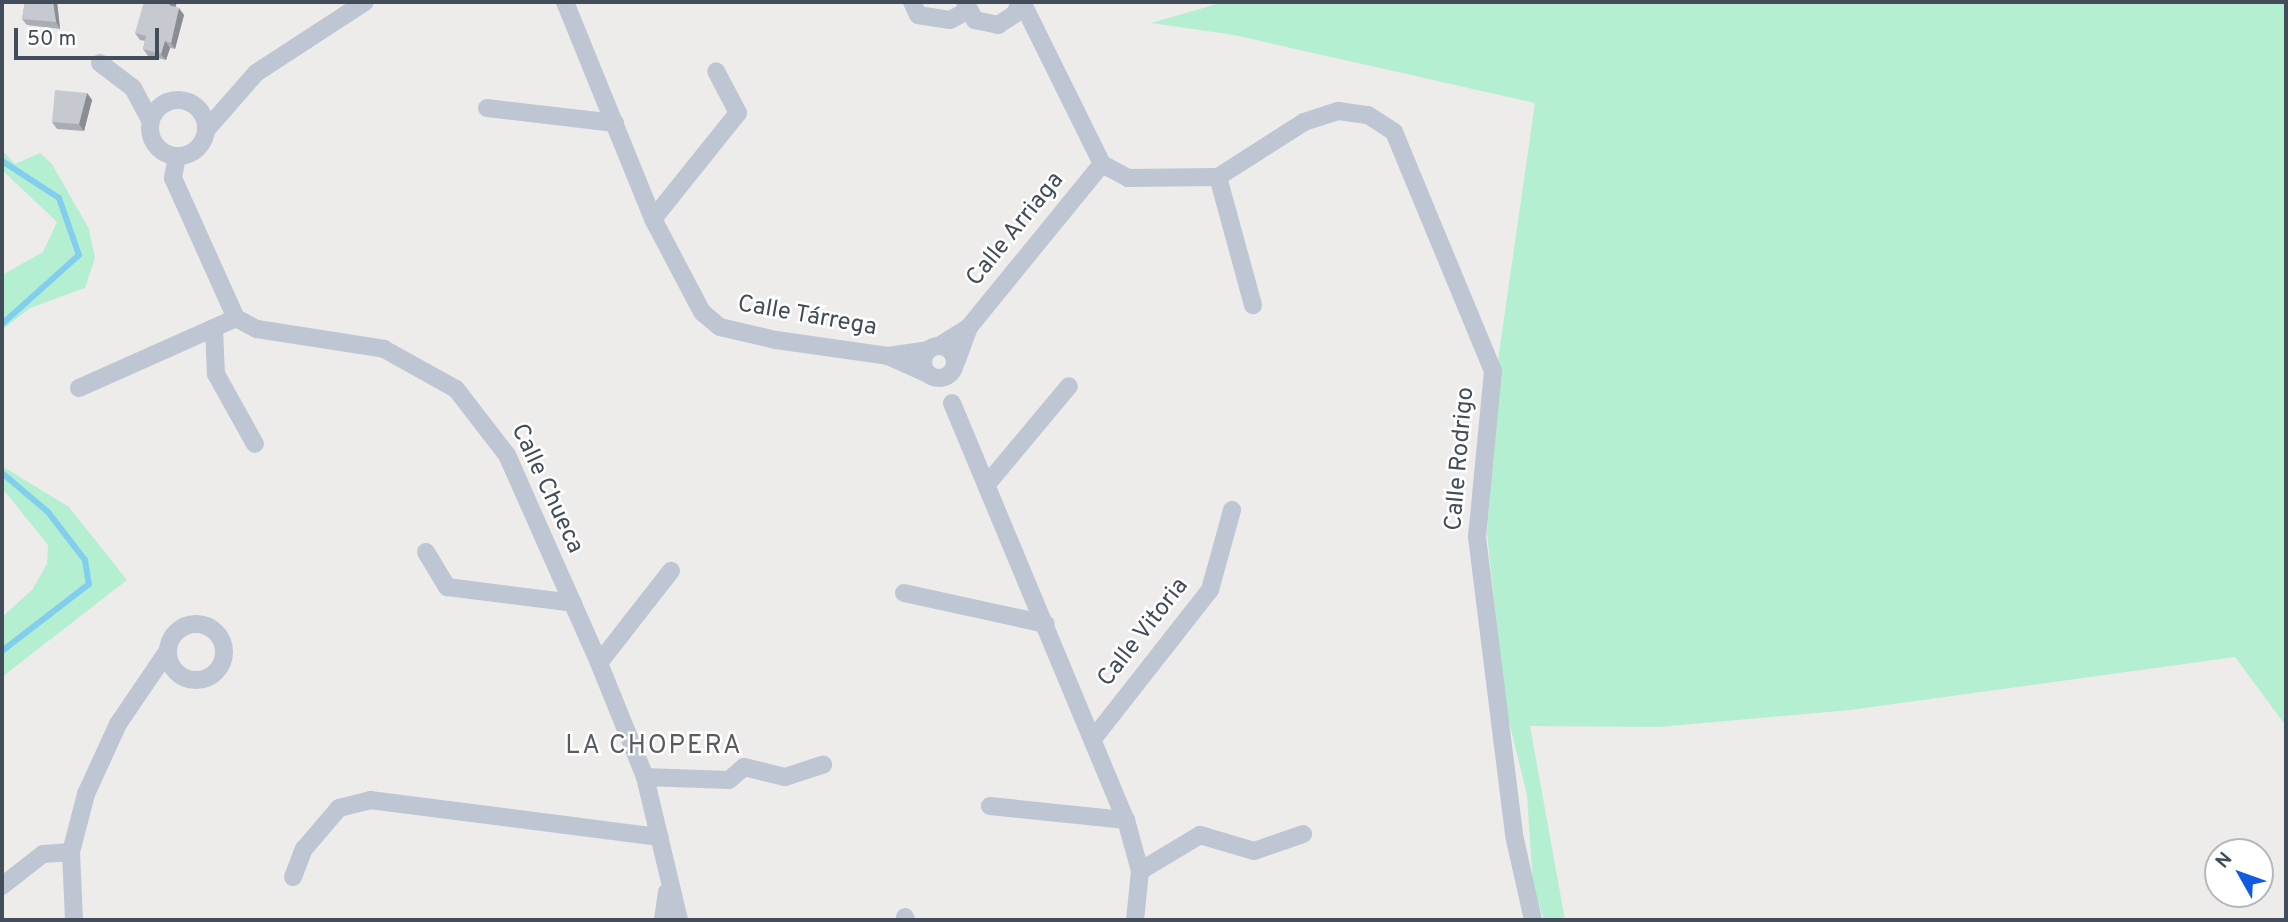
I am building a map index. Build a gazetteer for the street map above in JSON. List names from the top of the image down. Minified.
{"streets":{"street":["Calle Arriaga","Calle Tárrega","Calle Rodrigo","Calle Chueca","Calle Vitoria"]},"crossings":[["Calle Arriaga","Calle Tárrega"],["Calle Arriaga","Calle Vitoria"],["Calle Tárrega","Calle Vitoria"]],"districts":["LA CHOPERA"],"scale_bar":"50 m","north":"top left"}
